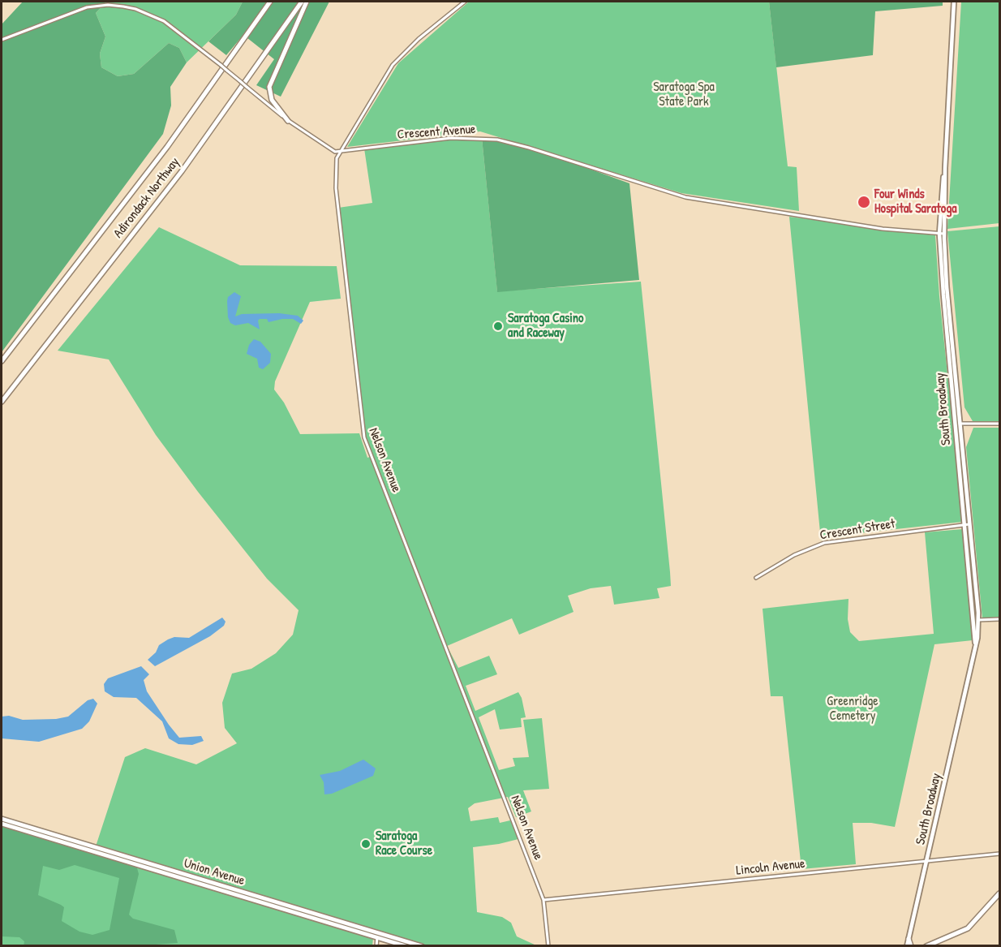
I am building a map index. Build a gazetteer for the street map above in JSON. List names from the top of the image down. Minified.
{"streets":{"highway":["Adirondack Northway"],"main road":["South Broadway","Union Avenue"],"street":["Crescent Avenue","Nelson Avenue","Crescent Street","Lincoln Avenue"]},"crossings":[["Crescent Avenue","South Broadway"],["Crescent Avenue","Nelson Avenue"],["South Broadway","Crescent Street"],["South Broadway","Lincoln Avenue"],["Nelson Avenue","Lincoln Avenue"]],"parks":["Saratoga Spa State Park","Greenridge Cemetery"],"places":["Four Winds Hospital Saratoga","Saratoga Casino and Raceway","Saratoga Race Course"]}
